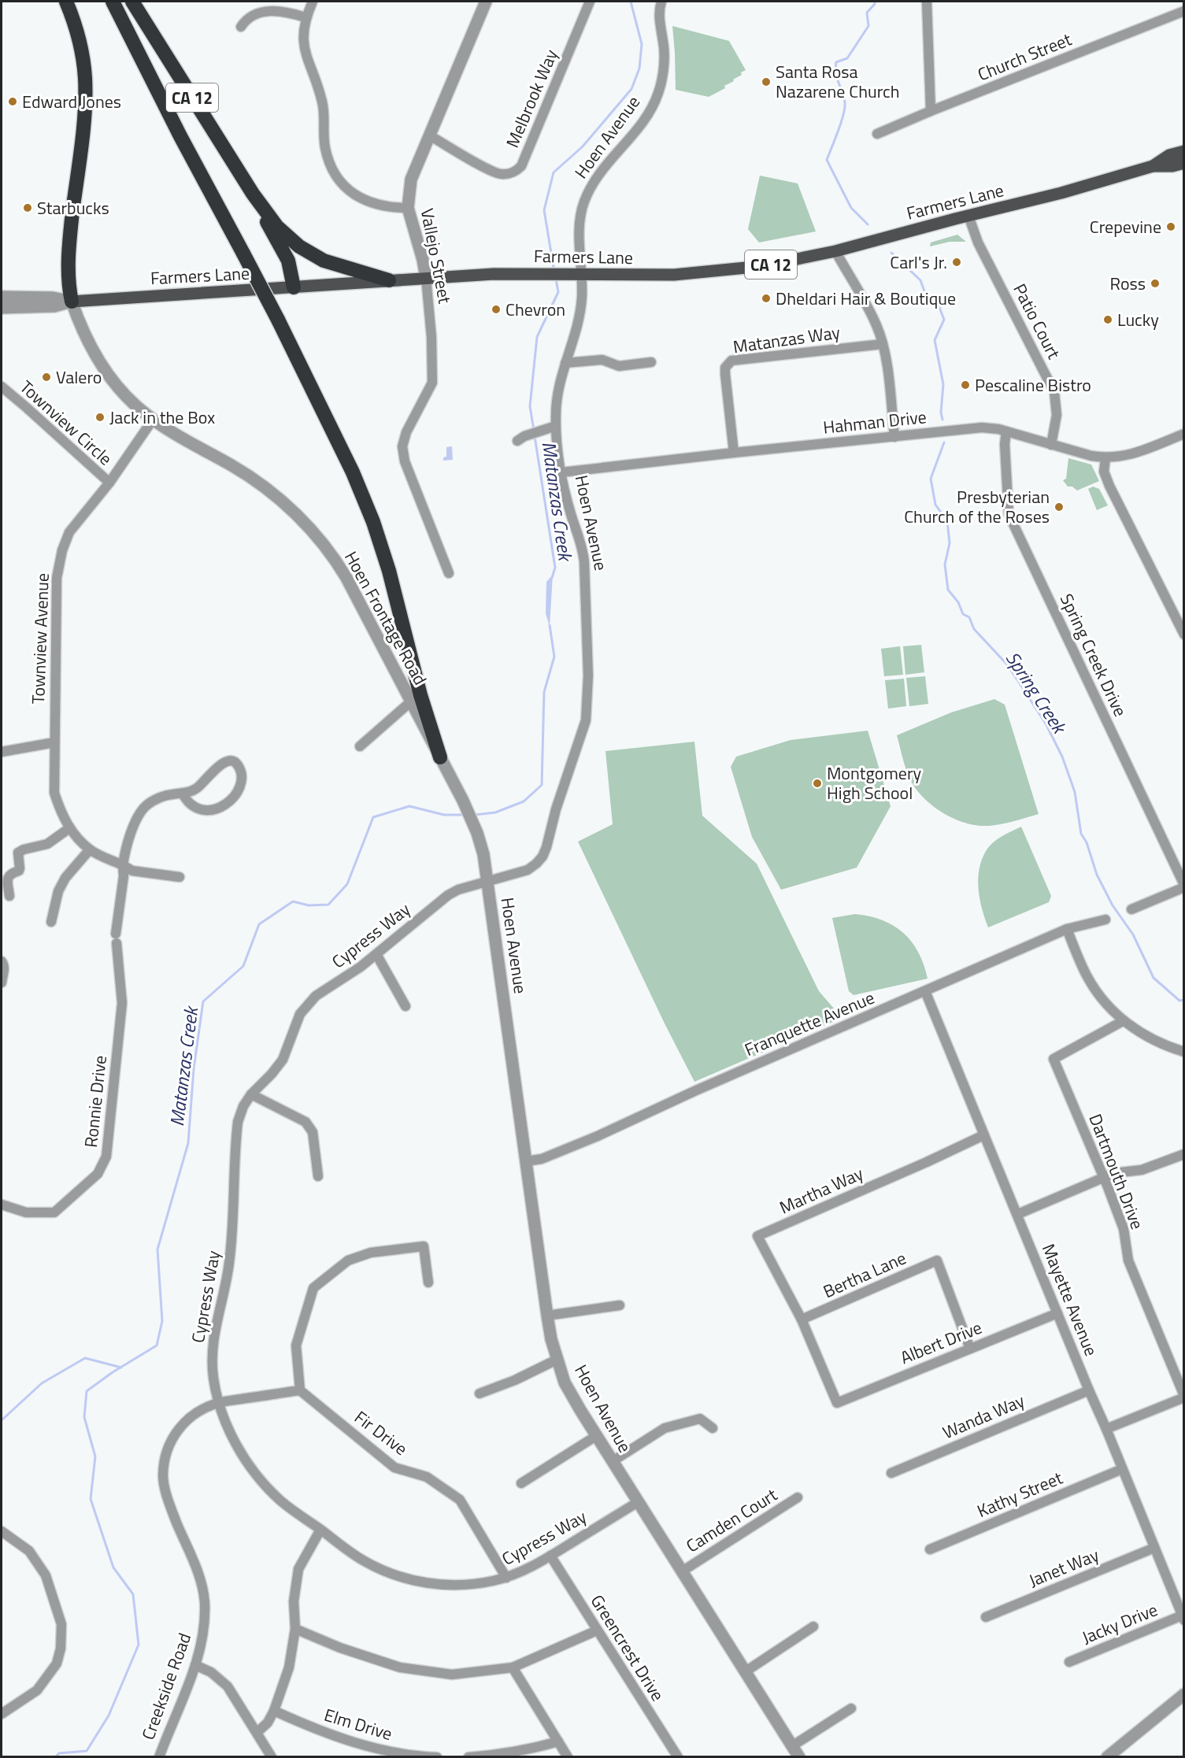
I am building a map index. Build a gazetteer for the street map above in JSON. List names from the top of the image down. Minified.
{"streets":{"highway":["CA 12"],"main road":["Farmers Lane"],"street":["Church Street","Melbrook Way","Hoen Avenue","Vallejo Street","Patio Court","Matanzas Way","Hahman Drive","Townview Circle","Hoen Frontage Road","Townview Avenue","Spring Creek Drive","Cypress Way","Franquette Avenue","Ronnie Drive","Dartmouth Drive","Martha Way","Bertha Lane","Mayette Avenue","Albert Drive","Wanda Way","Fir Drive","Kathy Street","Camden Court","Janet Way","Jacky Drive","Greencrest Drive","Creekside Road","Elm Drive"]},"crossings":[["CA 12","Farmers Lane"],["Melbrook Way","Vallejo Street"],["Hoen Avenue","Farmers Lane"],["Hoen Avenue","Hahman Drive"],["Hoen Avenue","Hoen Frontage Road"],["Hoen Avenue","Cypress Way"],["Hoen Avenue","Franquette Avenue"],["Hoen Avenue","Camden Court"],["Farmers Lane","Vallejo Street"],["Farmers Lane","Patio Court"],["Farmers Lane","Hoen Frontage Road"],["Patio Court","Hahman Drive"],["Matanzas Way","Hahman Drive"],["Hahman Drive","Spring Creek Drive"],["Townview Circle","Townview Avenue"],["Hoen Frontage Road","Townview Avenue"],["Hoen Frontage Road","Cypress Way"],["Townview Avenue","Ronnie Drive"],["Cypress Way","Fir Drive"],["Cypress Way","Greencrest Drive"],["Cypress Way","Creekside Road"],["Franquette Avenue","Mayette Avenue"],["Martha Way","Bertha Lane"],["Martha Way","Mayette Avenue"],["Martha Way","Albert Drive"],["Bertha Lane","Albert Drive"],["Mayette Avenue","Albert Drive"],["Mayette Avenue","Wanda Way"],["Mayette Avenue","Kathy Street"],["Mayette Avenue","Janet Way"],["Mayette Avenue","Jacky Drive"],["Fir Drive","Creekside Road"]],"water":["Matanzas Creek","Spring Creek"],"places":["Santa Rosa Nazarene Church","Edward Jones","Starbucks","Crepevine","Carl's Jr.","Ross","Dheldari Hair & Boutique","Chevron","Lucky","Valero","Pescaline Bistro","Jack in the Box","Presbyterian Church of the Roses","Montgomery High School"]}
